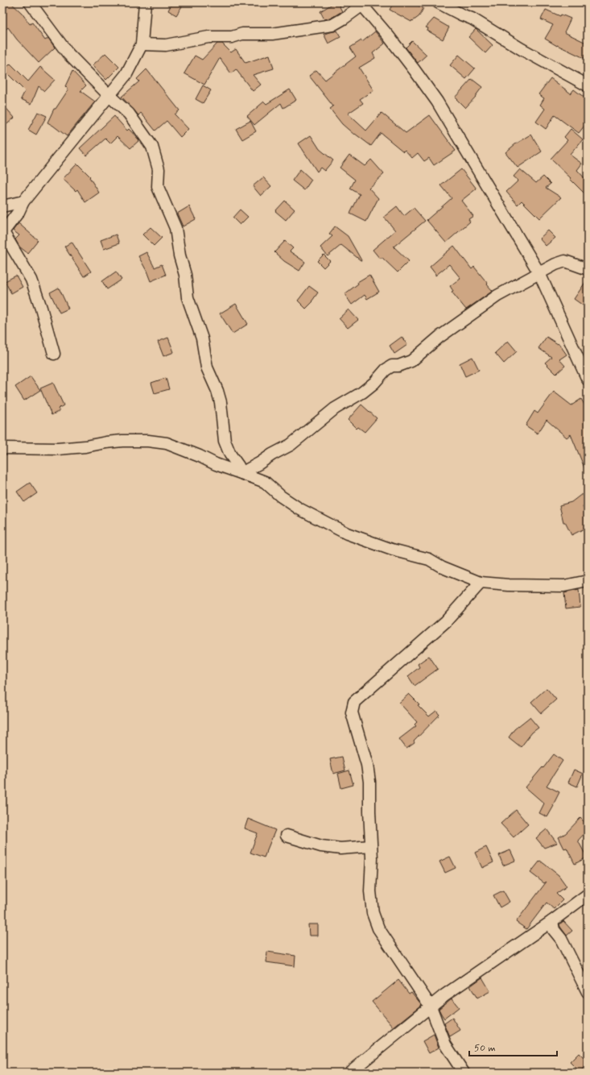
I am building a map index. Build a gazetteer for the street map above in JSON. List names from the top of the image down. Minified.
{"scale_bar":"50 m"}
